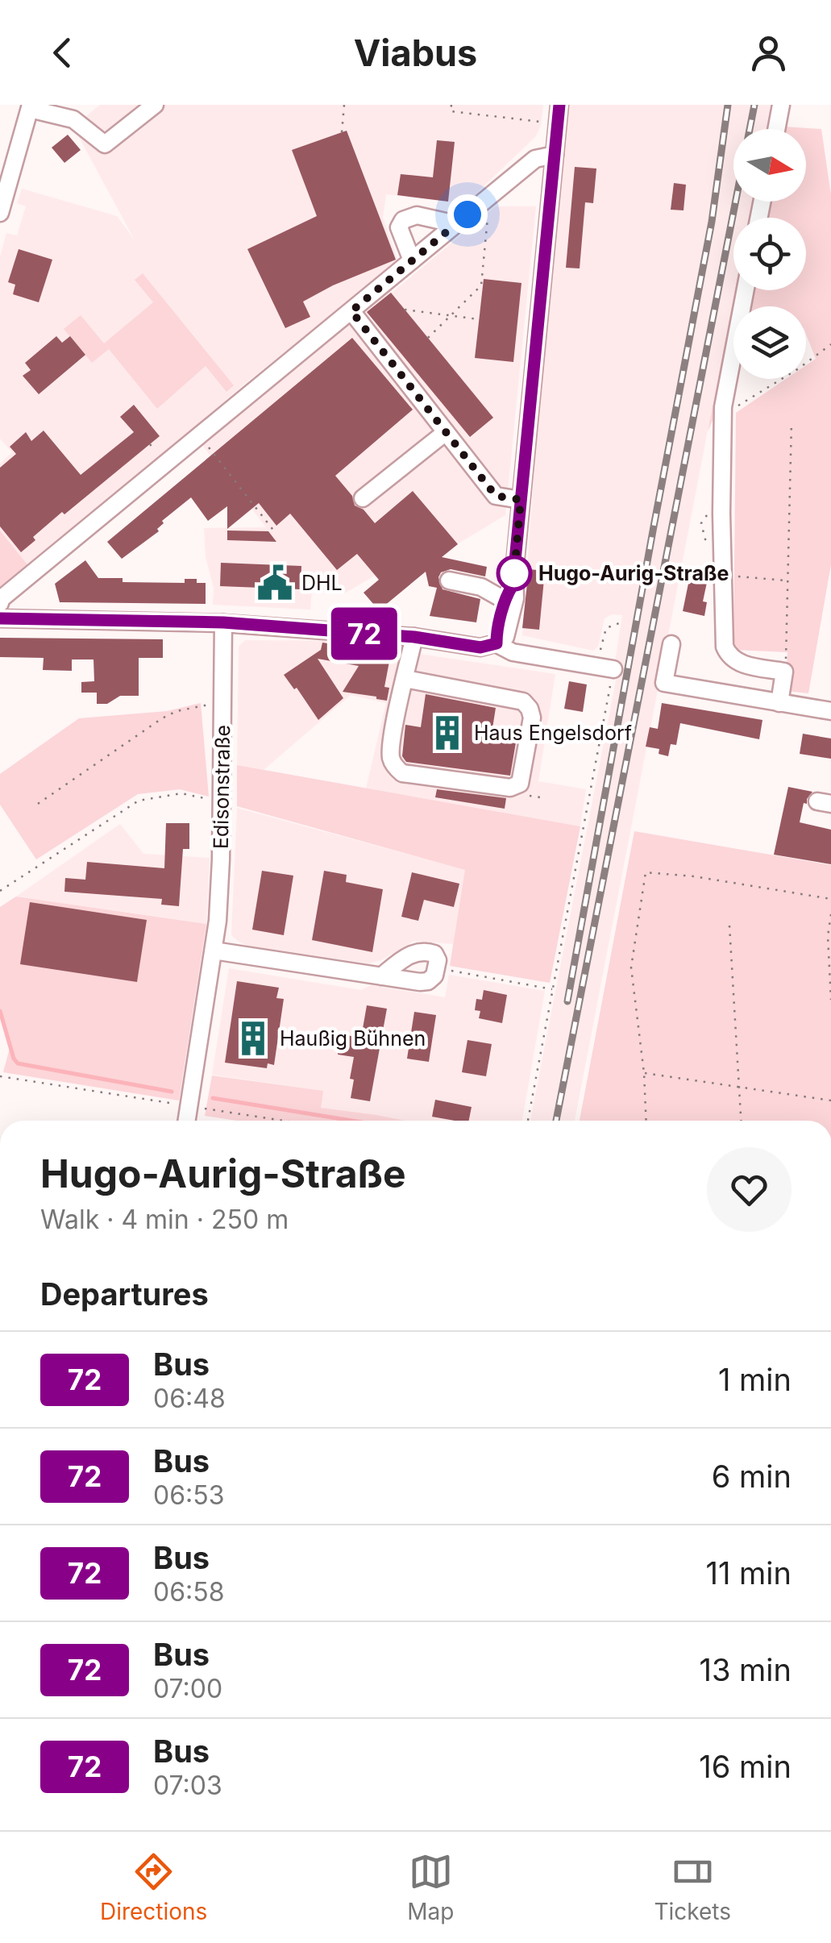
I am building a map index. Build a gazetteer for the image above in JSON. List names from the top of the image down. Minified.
{"streets":{"street":["Edisonstraße"]},"places":{"other":["Hugo-Aurig-Straße"],"public building":["DHL"],"building":["Haus Engelsdorf","Haußig Bühnen"]},"lines":["bus line 72"],"north":"right","page":{"header":"Viabus","on_map":"72","heading":[["Hugo-Aurig-Straße","Walk · 4 min · 250 m"],"Departures"],"list":[{"mark":"72","name":"Bus","note":"06:48","value":"1 min"},{"mark":"72","name":"Bus","note":"06:53","value":"6 min"},{"mark":"72","name":"Bus","note":"06:58","value":"11 min"},{"mark":"72","name":"Bus","note":"07:00","value":"13 min"},{"mark":"72","name":"Bus","note":"07:03","value":"16 min"}],"tabs":["Directions","Map","Tickets"]}}
